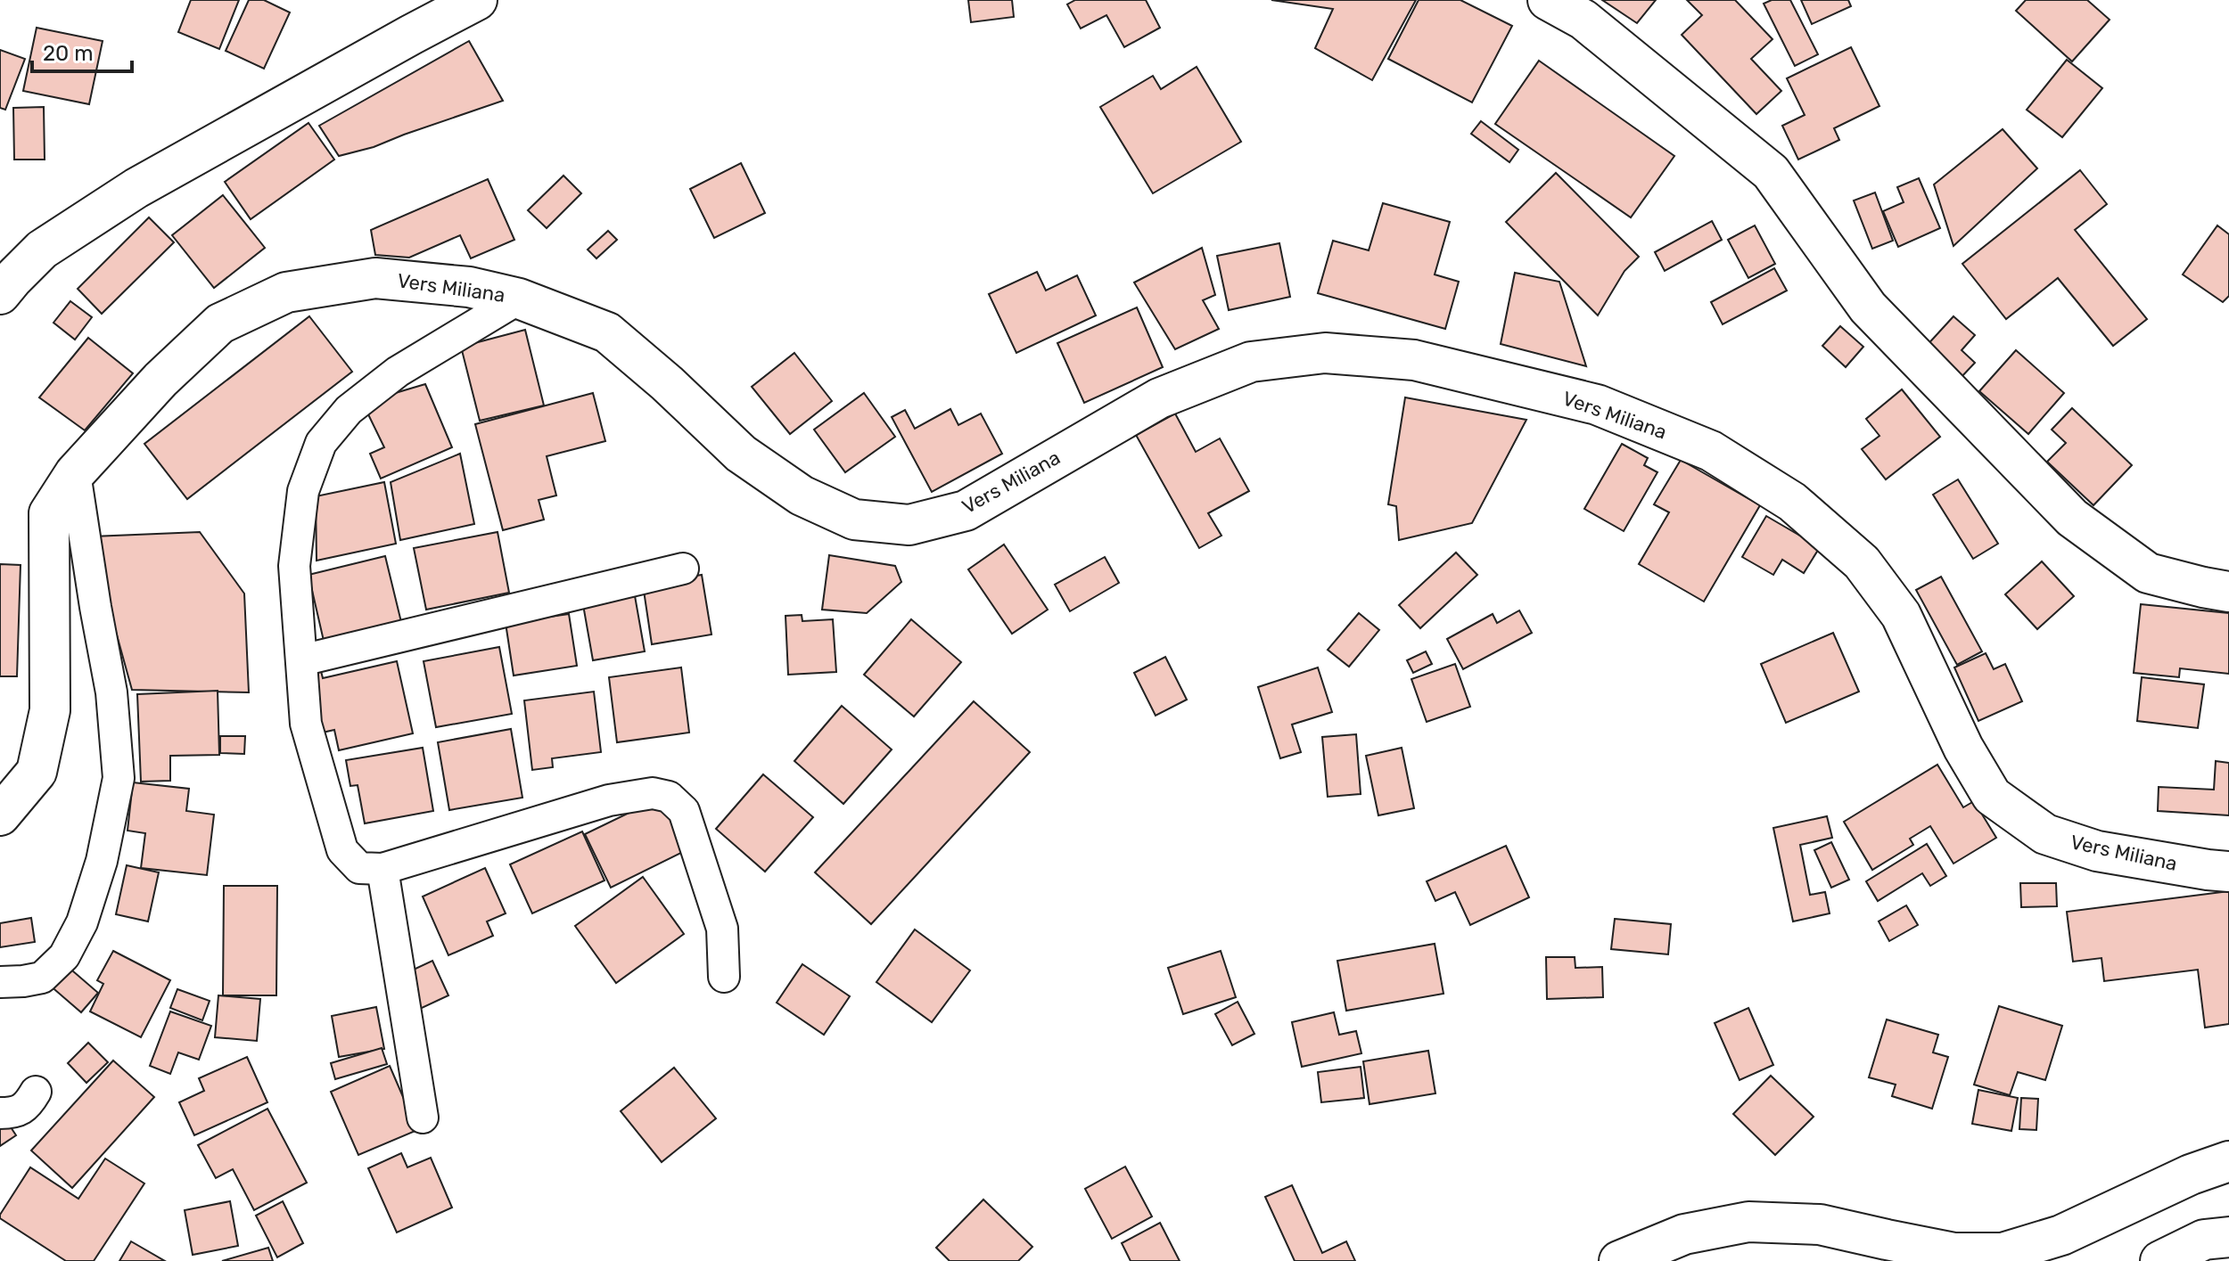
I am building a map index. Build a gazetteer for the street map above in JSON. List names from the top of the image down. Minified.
{"streets":{"main road":["Vers Miliana"]},"scale_bar":"20 m"}
